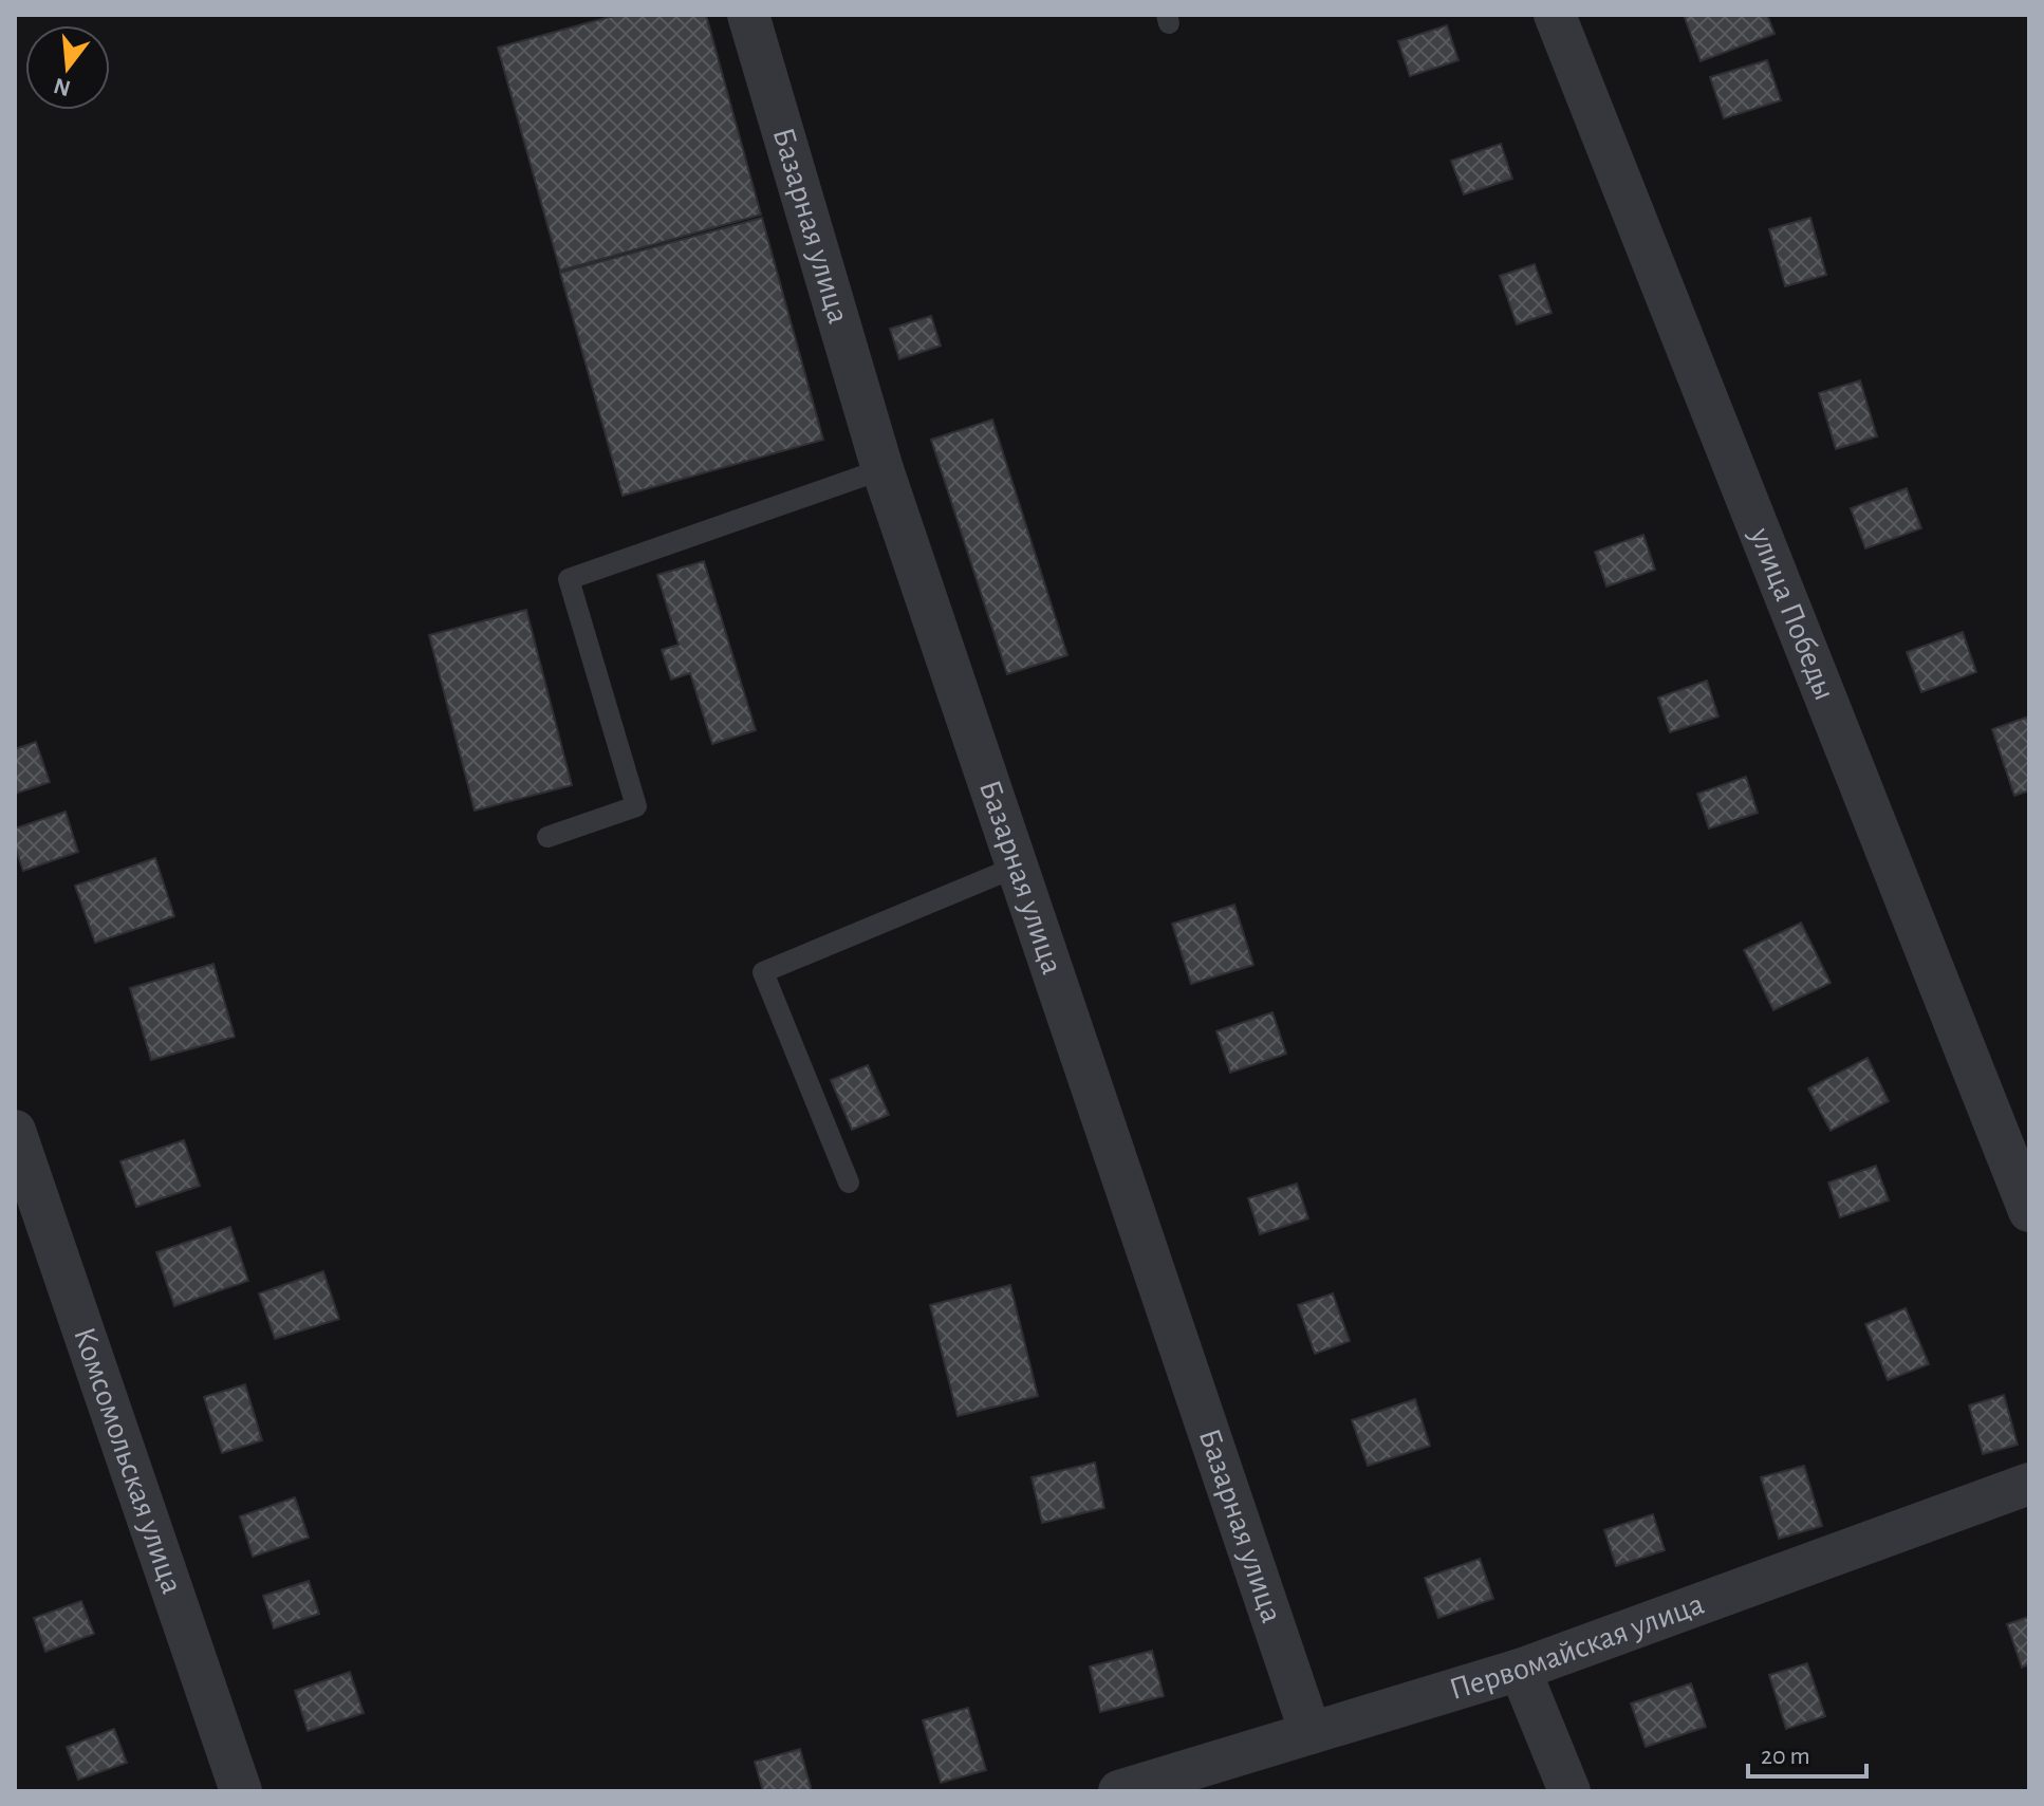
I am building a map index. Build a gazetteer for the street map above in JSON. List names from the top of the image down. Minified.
{"streets":{"street":["Базарная улица","улица Победы","Комсомольская улица","Первомайская улица"]},"crossings":[["Базарная улица","Первомайская улица"]],"scale_bar":"20 m","north":"bottom"}
